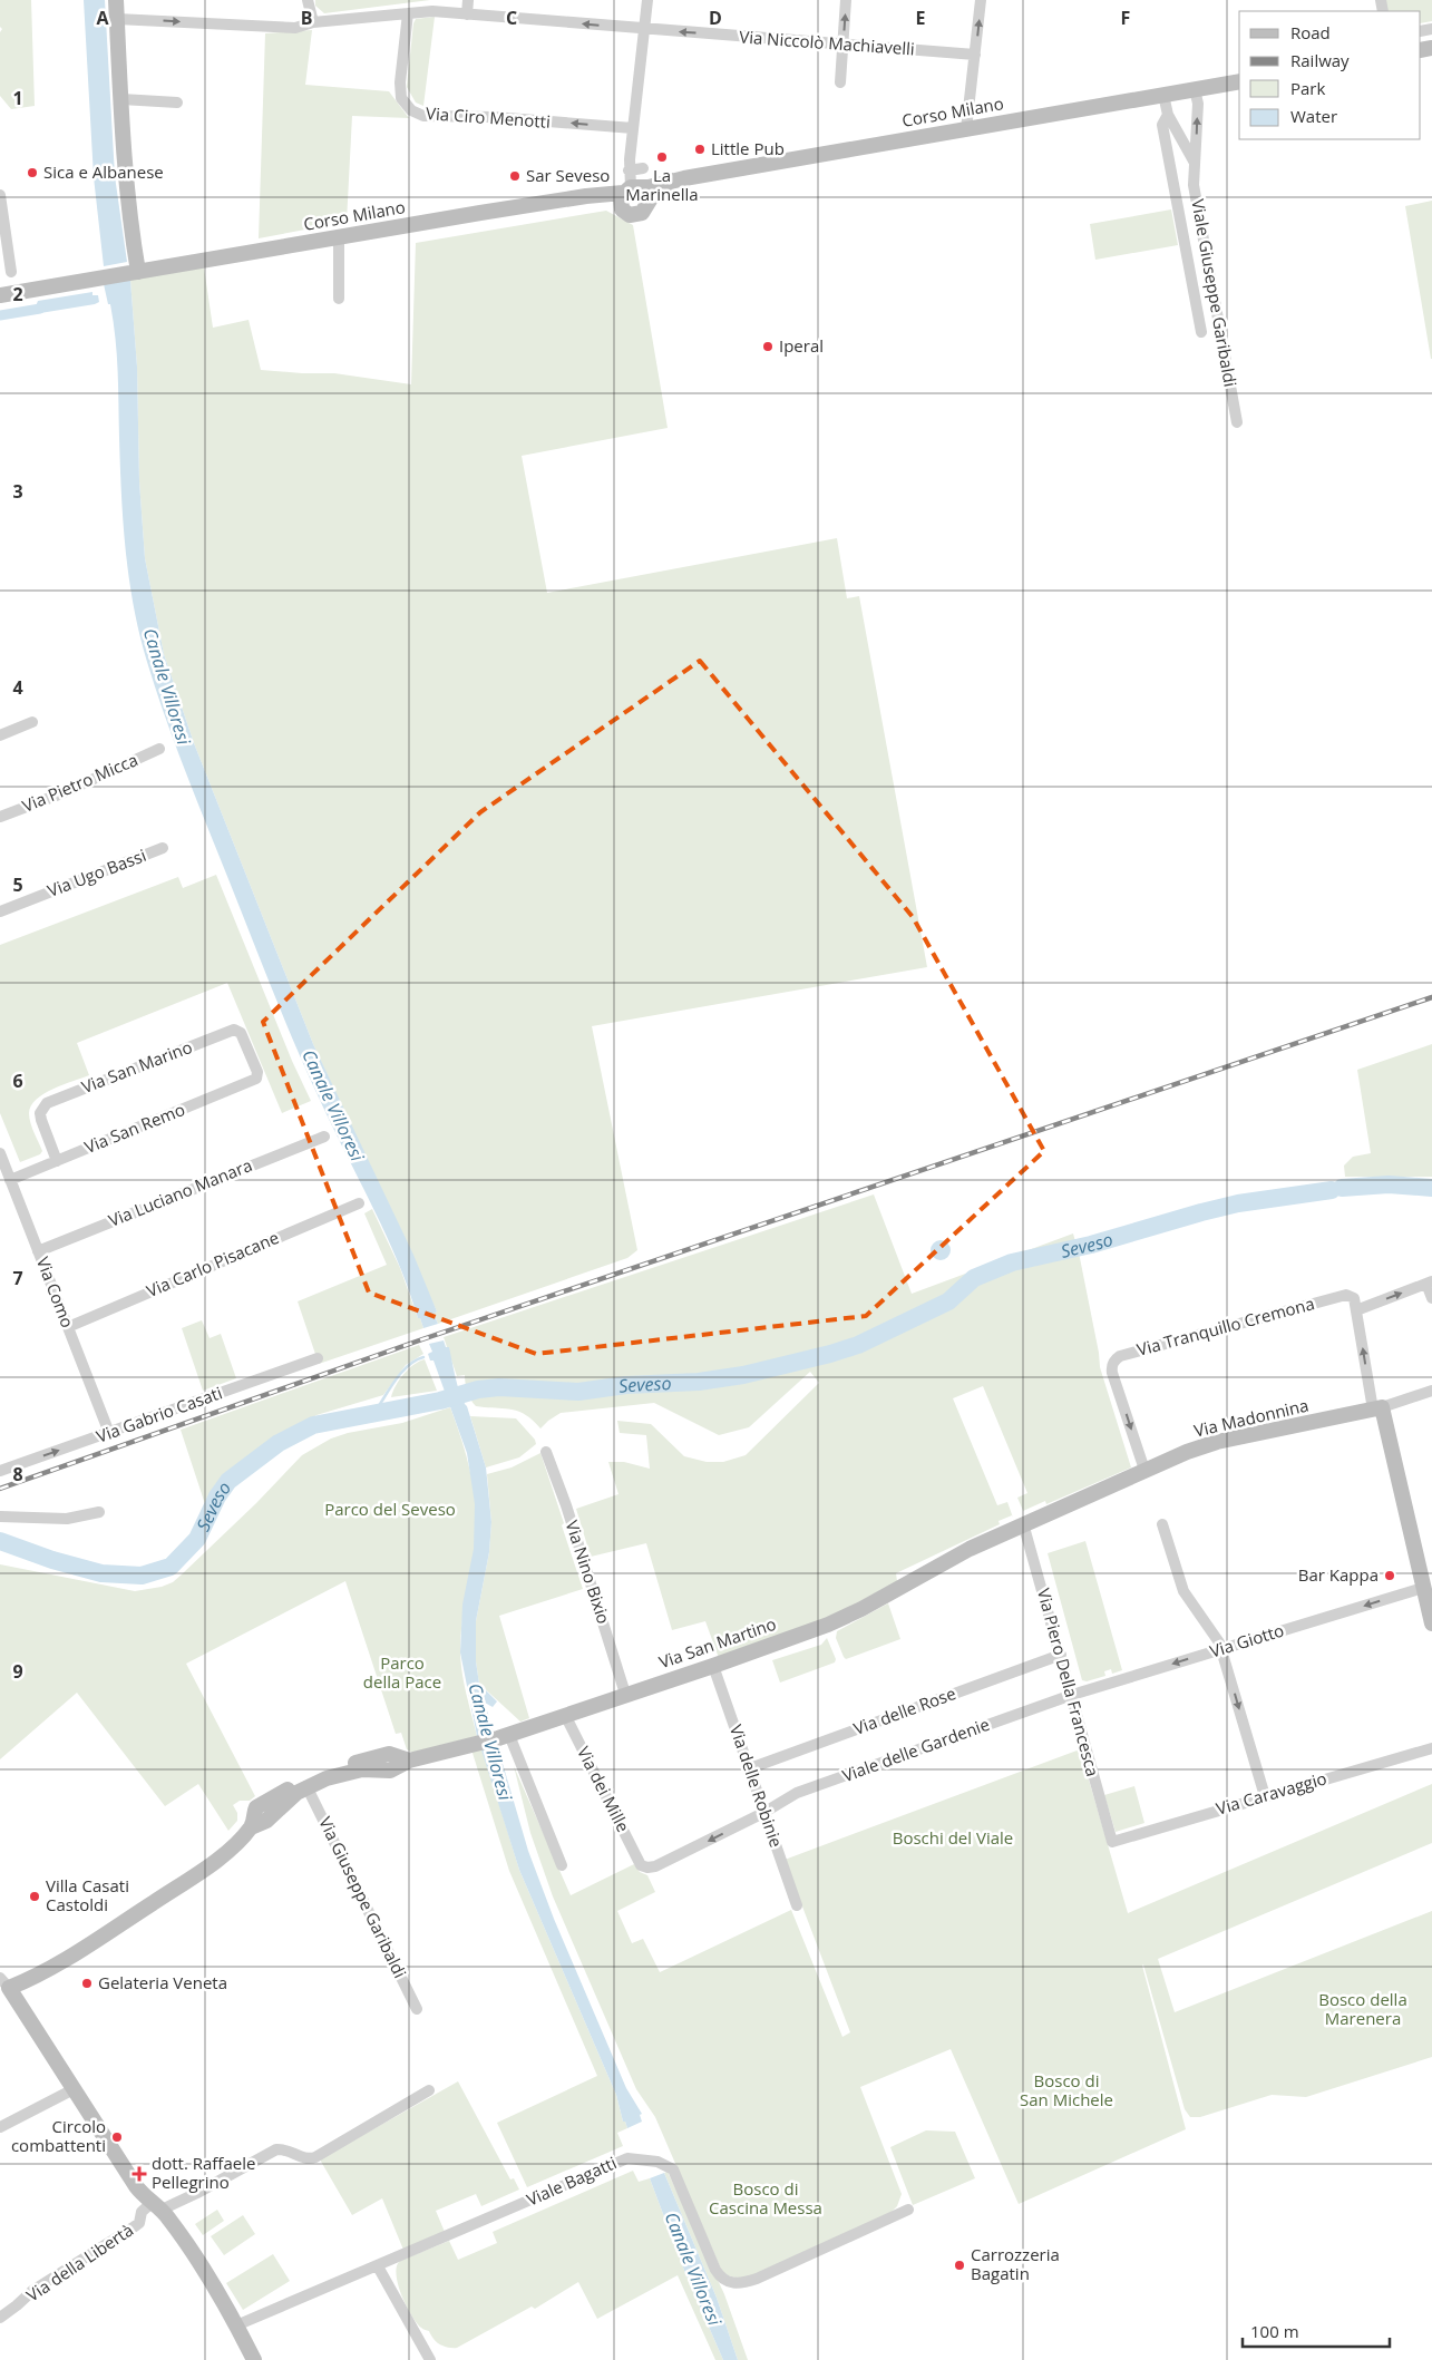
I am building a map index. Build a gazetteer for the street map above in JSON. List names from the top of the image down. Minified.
{"streets":{"street":["Via Niccolò Machiavelli","Corso Milano","Via Ciro Menotti","Viale Giuseppe Garibaldi","Via Pietro Micca","Via Ugo Bassi","Via San Marino","Via San Remo","Via Luciano Manara","Via Carlo Pisacane","Via Como","Via Tranquillo Cremona","Via Gabrio Casati","Via Madonnina","Via Nino Bixio","Via Giotto","Via San Martino","Via Piero Della Francesca","Via delle Rose","Viale delle Gardenie","Via delle Robinie","Via dei Mille","Via Caravaggio","Via Giuseppe Garibaldi","Viale Bagatti","Via della Libertà"]},"crossings":[["Via Niccolò Machiavelli","Via Ciro Menotti"],["Corso Milano","Viale Giuseppe Garibaldi"],["Via San Marino","Via San Remo"],["Via San Remo","Via Como"],["Via Luciano Manara","Via Como"],["Via Carlo Pisacane","Via Como"],["Via Como","Via Gabrio Casati"],["Via Tranquillo Cremona","Via Madonnina"],["Via Madonnina","Via San Martino"],["Via Madonnina","Via Piero Della Francesca"],["Via Nino Bixio","Via San Martino"],["Via Giotto","Via Piero Della Francesca"],["Via Giotto","Viale delle Gardenie"],["Via San Martino","Via Piero Della Francesca"],["Via San Martino","Via delle Robinie"],["Via San Martino","Via dei Mille"],["Via San Martino","Via Giuseppe Garibaldi"],["Via Piero Della Francesca","Via delle Rose"],["Via Piero Della Francesca","Viale delle Gardenie"],["Via Piero Della Francesca","Via Caravaggio"],["Via delle Rose","Via delle Robinie"],["Viale delle Gardenie","Via delle Robinie"],["Viale delle Gardenie","Via dei Mille"]],"one_way":["Via Giotto"],"water":["Canale Villoresi","Seveso"],"parks":["Parco del Seveso","Parco della Pace","Boschi del Viale","Bosco della Marenera","Bosco di San Michele","Bosco di Cascina Messa"],"places":{"other":["Little Pub","La Marinella","Sica e Albanese","Sar Seveso","Iperal","Bar Kappa","Villa Casati Castoldi","Gelateria Veneta","Circolo combattenti","Carrozzeria Bagatin"],"health":["dott. Raffaele Pellegrino"]},"legend":["Road","Railway","Park","Water"],"scale_bar":"100 m","grid":{"columns":["A","B","C","D","E","F"],"rows":["1","2","3","4","5","6","7","8","9"]}}
